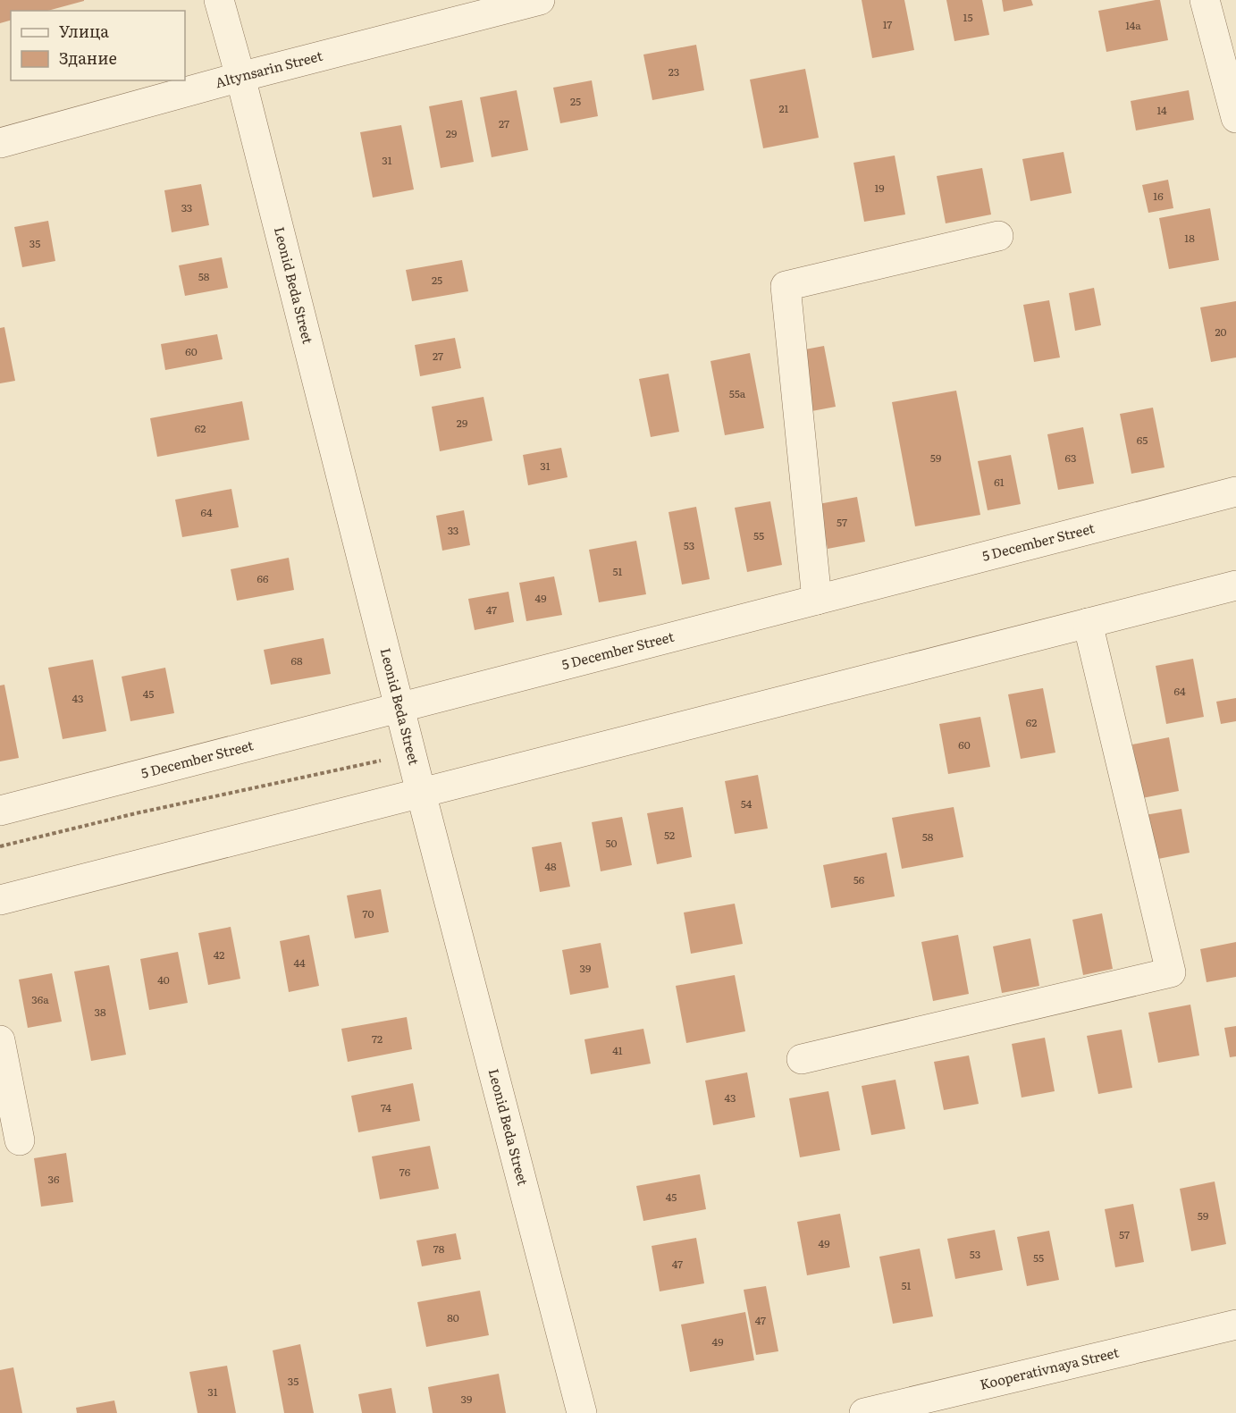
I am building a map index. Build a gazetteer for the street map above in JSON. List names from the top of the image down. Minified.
{"streets":{"street":["Altynsarin Street","Leonid Beda Street","5 December Street","Kooperativnaya Street"]},"crossings":[["Altynsarin Street","Leonid Beda Street"],["Leonid Beda Street","5 December Street"]],"house_numbers":["15","17","14а","23","25","21","14","27","29","31","19","16","33","18","35","58","25","20","60","27","55а","29","62","65","59","63","31","61","64","57","33","55","53","51","66","49","47","68","64","45","43","62","60","54","52","58","50","48","56","70","42","44","39","40","36а","38","72","41","43","74","76","36","45","59","57","49","78","53","55","47","51","80","47","49","35","31","39"],"legend":["Улица","Здание"]}
